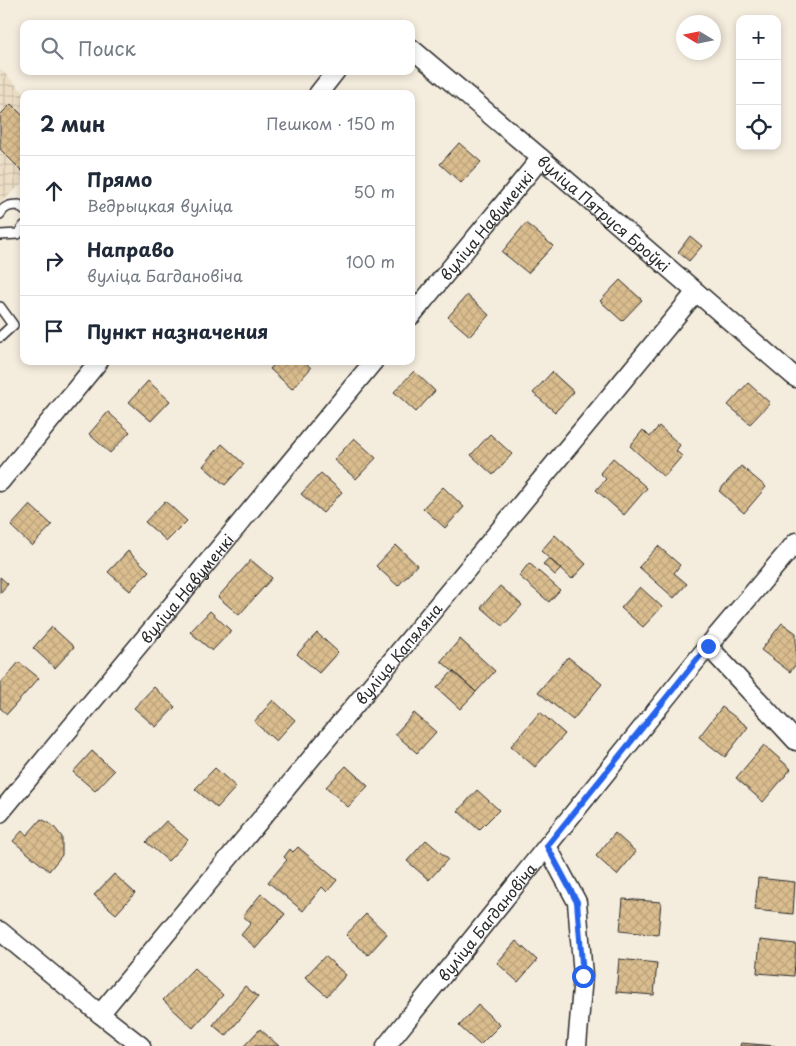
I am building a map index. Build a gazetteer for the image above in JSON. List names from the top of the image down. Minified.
{"streets":{"street":["вуліца Пятруся Броўкі","вуліца Навуменкі","вуліца Капяляна","вуліца Багдановіча"]},"crossings":[["вуліца Пятруся Броўкі","вуліца Навуменкі"],["вуліца Пятруся Броўкі","вуліца Капяляна"]],"north":"left","page":{"map_buttons":["+","−"],"search":"Поиск","heading":["2 мин","Пешком · 150 m"],"list":[["Прямо","Ведрыцкая вуліца","50 m"],["Направо","вуліца Багдановіча","100 m"],"Пункт назначения"]}}
